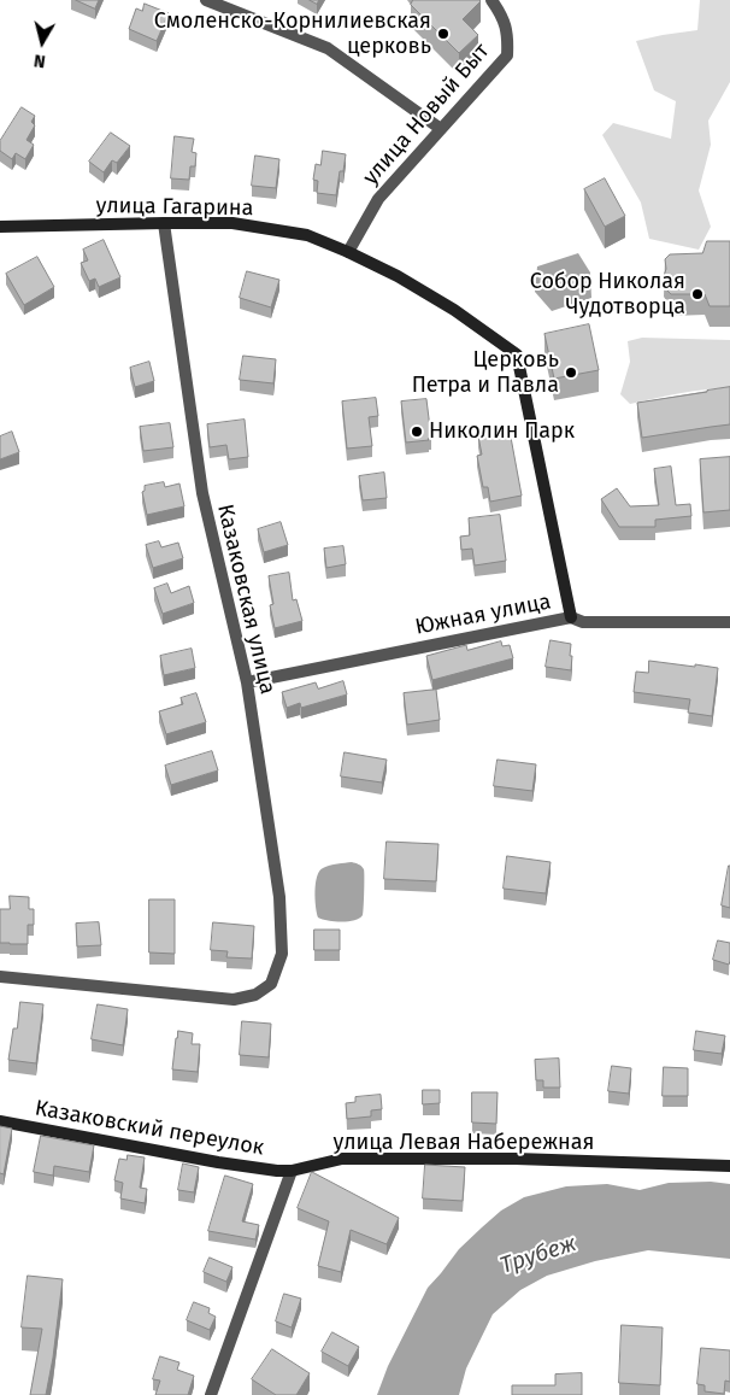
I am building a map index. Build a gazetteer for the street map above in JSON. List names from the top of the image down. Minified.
{"streets":{"street":["улица Новый Быт","улица Гагарина","Казаковская улица","Южная улица","Казаковский переулок","улица Левая Набережная"]},"crossings":[["улица Новый Быт","улица Гагарина"],["улица Гагарина","Казаковская улица"],["улица Гагарина","Южная улица"],["Казаковская улица","Южная улица"],["Казаковский переулок","улица Левая Набережная"]],"water":["Трубеж"],"places":["Смоленско-Корнилиевская церковь","Собор Николая Чудотворца","Церковь Петра и Павла","Николин Парк"],"north":"bottom"}
